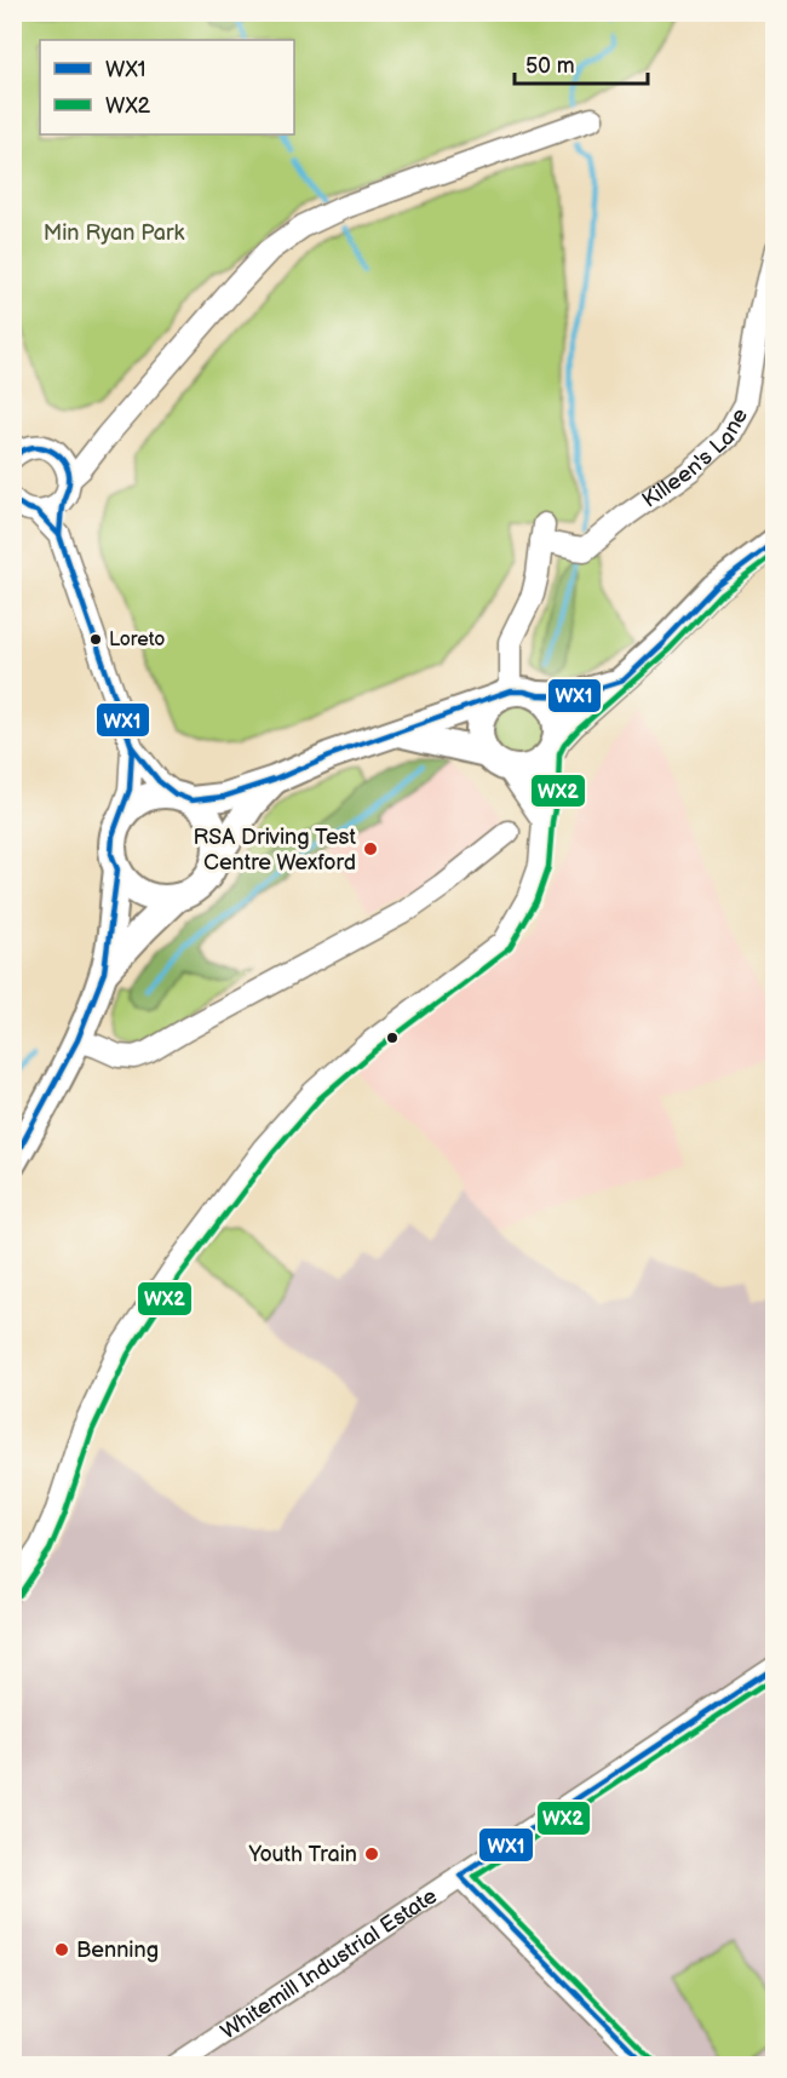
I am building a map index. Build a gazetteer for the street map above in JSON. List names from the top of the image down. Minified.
{"streets":{"street":["Killeen's Lane","Whitemill Industrial Estate"]},"parks":["Min Ryan Park"],"places":["Loreto","RSA Driving Test Centre Wexford","Youth Train","Benning"],"lines":["transit line WX1","transit line WX2"],"legend":["WX1","WX2"],"scale_bar":"50 m"}
